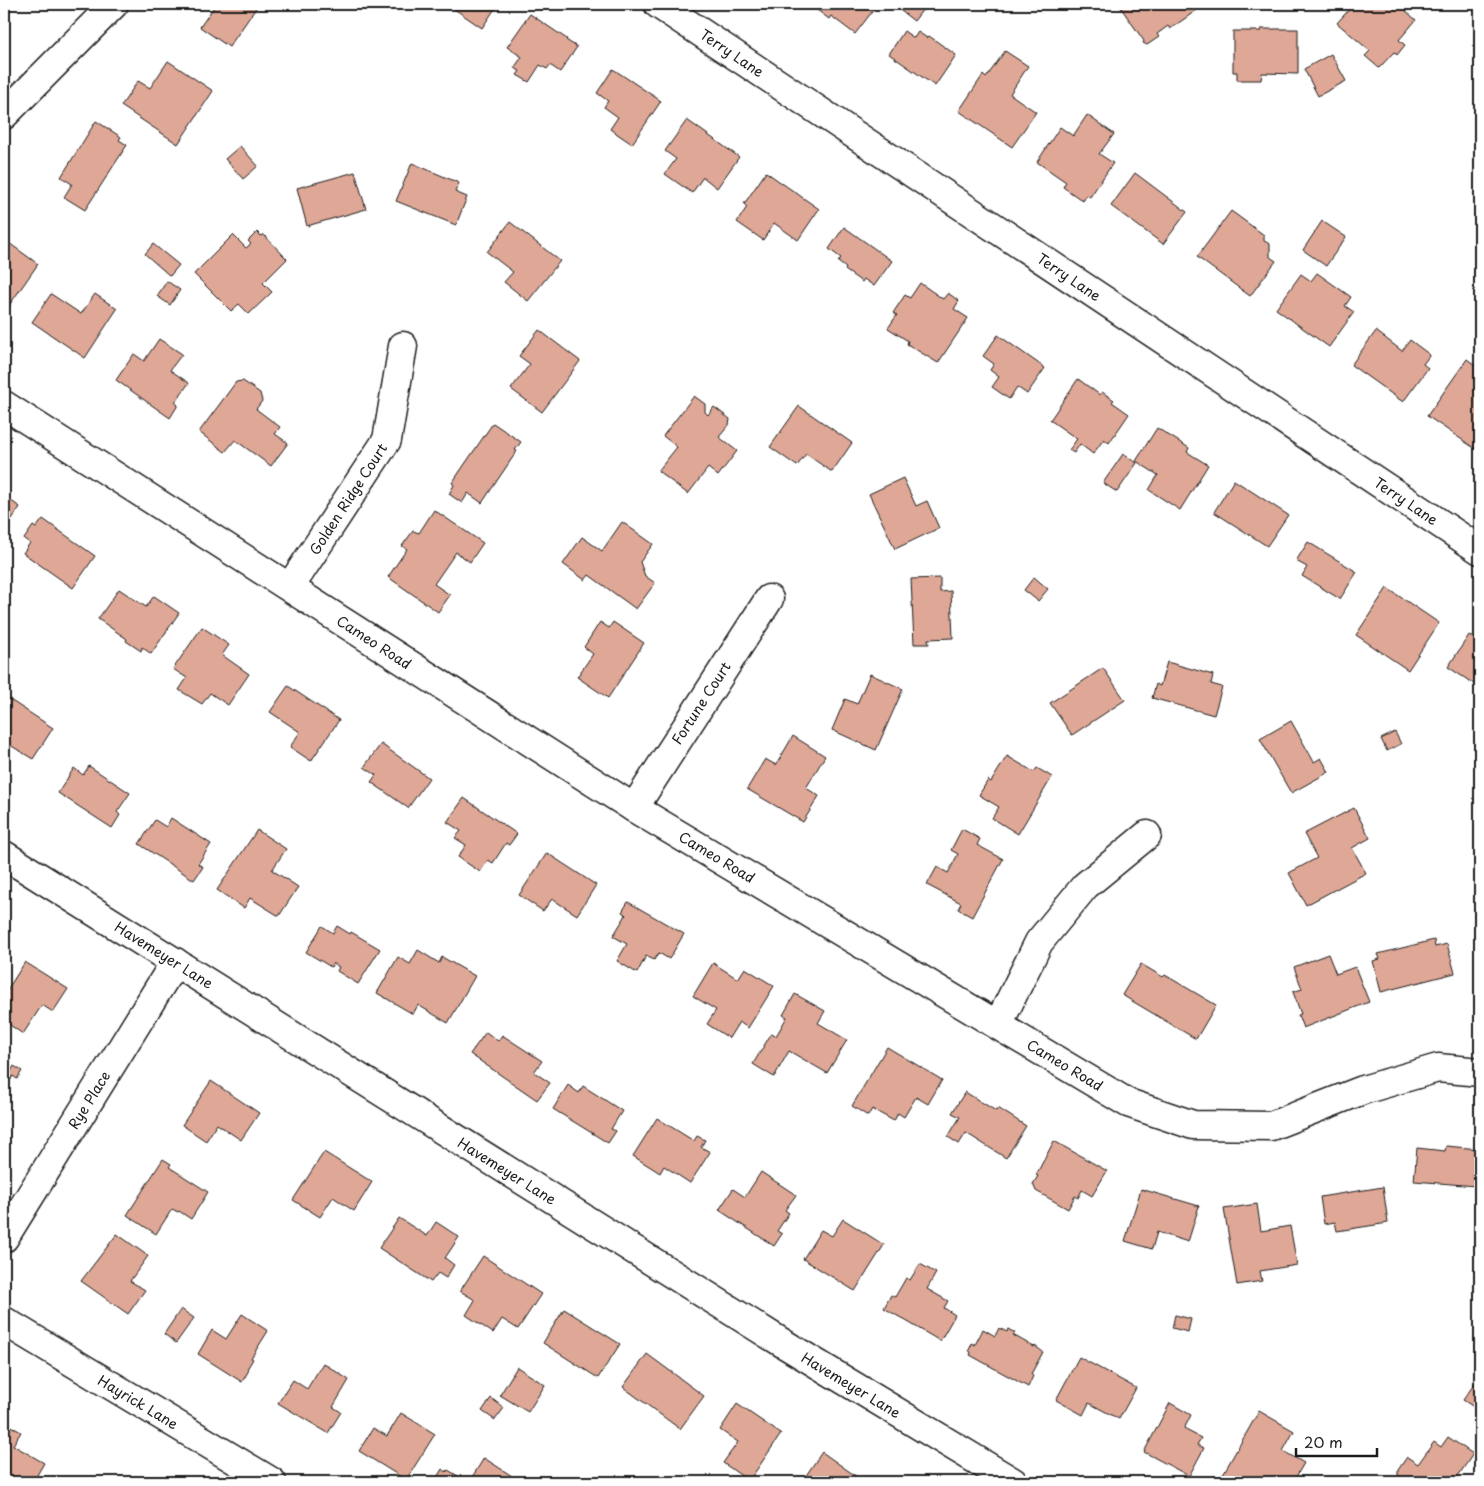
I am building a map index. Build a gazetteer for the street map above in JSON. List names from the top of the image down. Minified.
{"streets":{"street":["Terry Lane","Golden Ridge Court","Cameo Road","Fortune Court","Havemeyer Lane","Rye Place","Hayrick Lane"]},"crossings":[["Golden Ridge Court","Cameo Road"],["Cameo Road","Fortune Court"],["Havemeyer Lane","Rye Place"]],"scale_bar":"20 m"}
